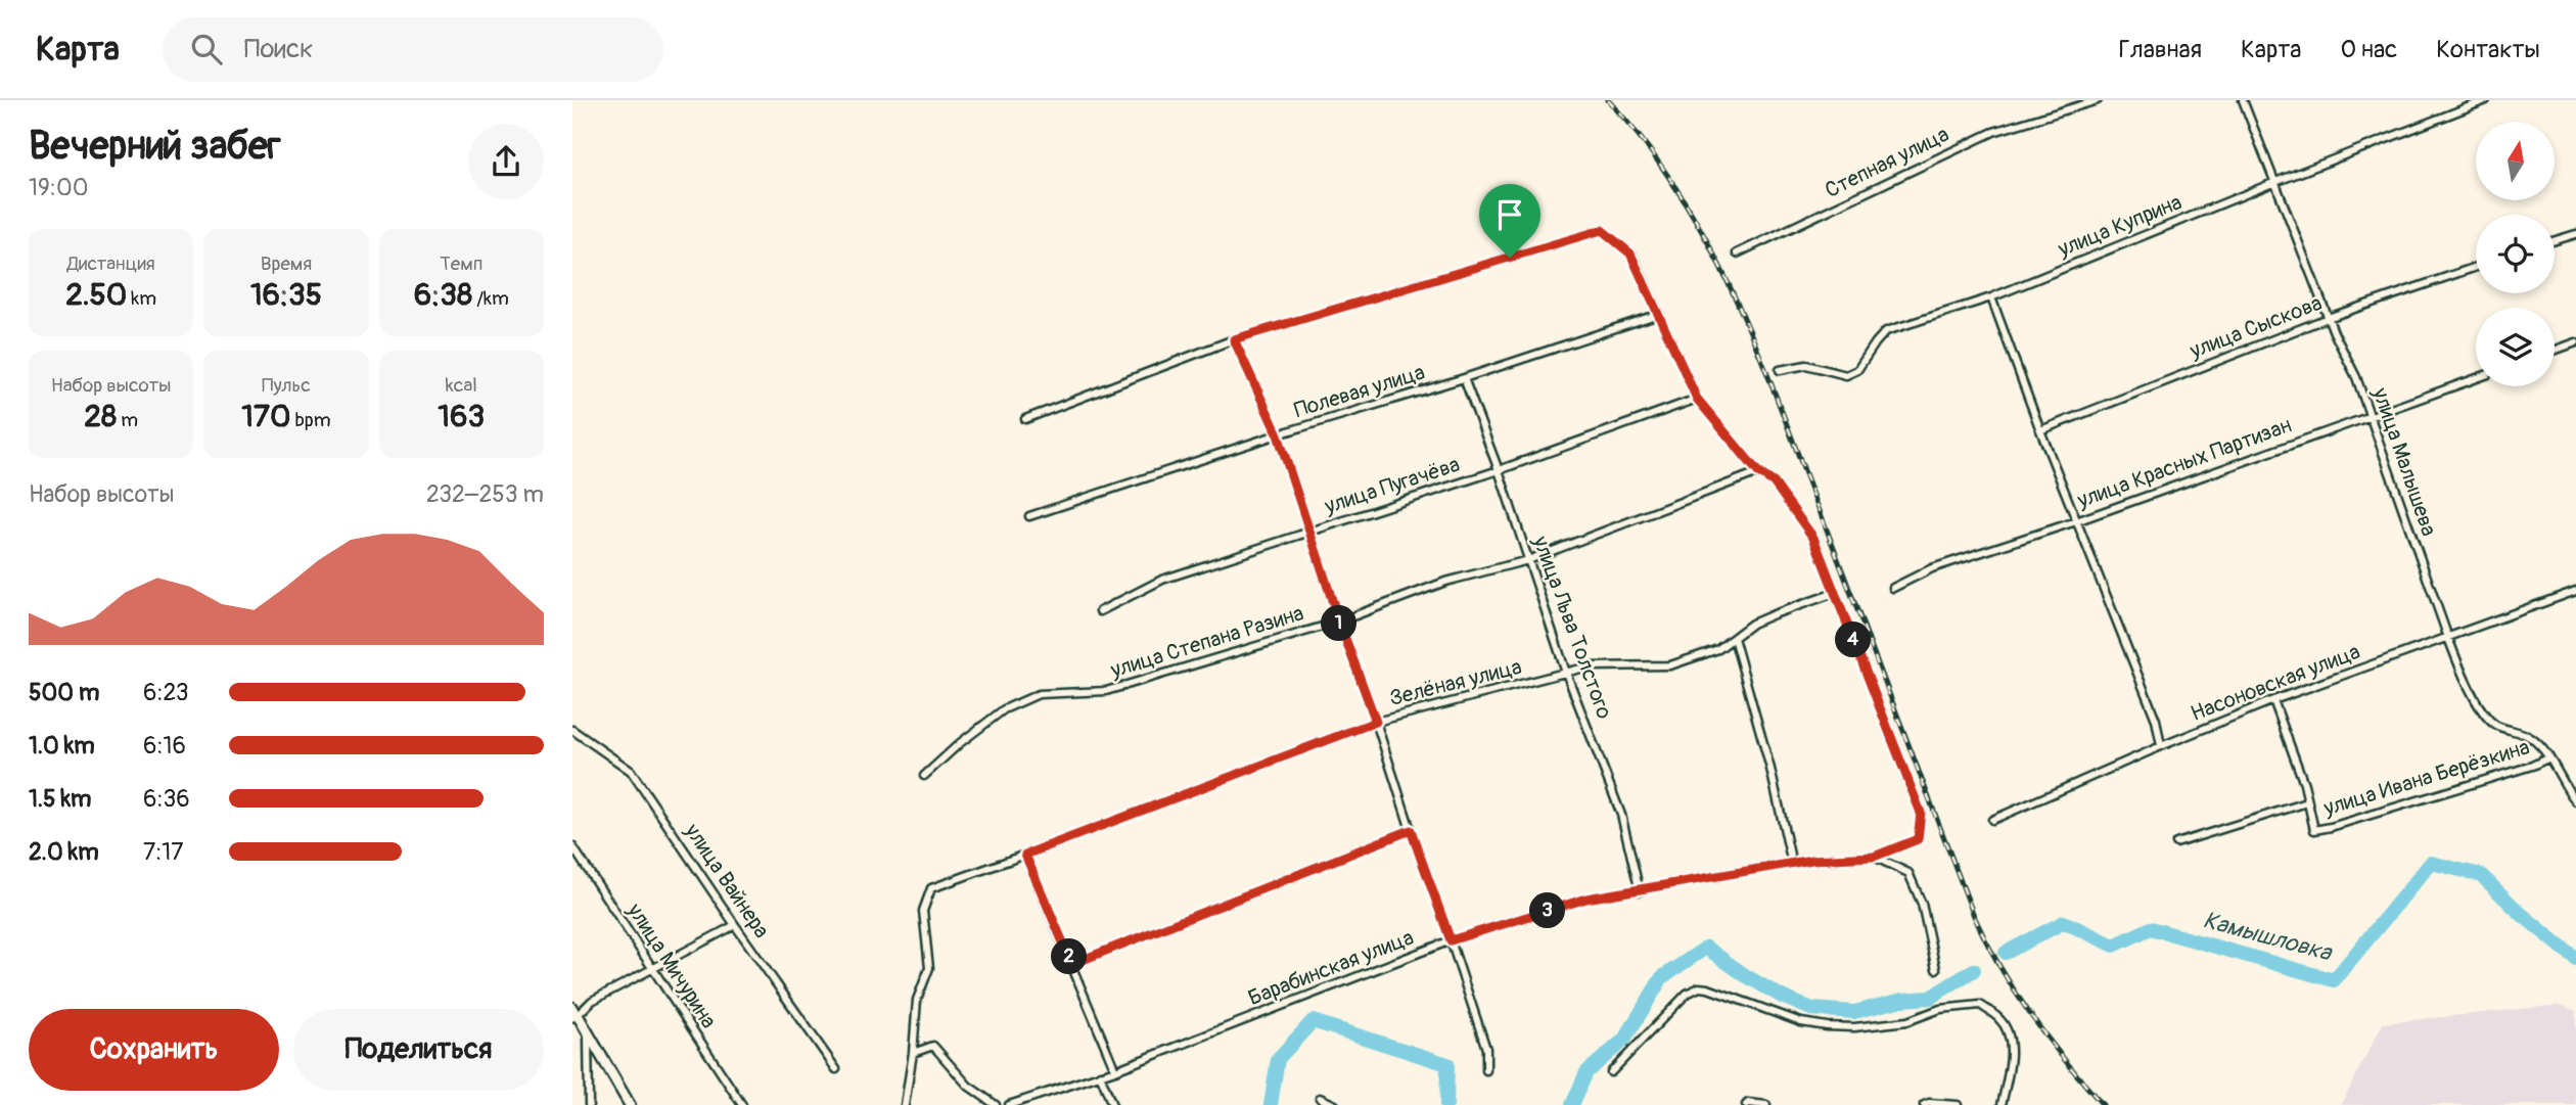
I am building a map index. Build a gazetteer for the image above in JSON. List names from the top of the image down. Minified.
{"streets":{"street":["Степная улица","улица Куприна","улица Сыскова","Полевая улица","улица Малышева","улица Красных Партизан","улица Пугачёва","улица Льва Толстого","улица Степана Разина","Зелёная улица","Насоновская улица","улица Ивана Берёзкина","улица Вайнера","улица Мичурина","Барабинская улица"]},"crossings":[["улица Куприна","улица Малышева"],["улица Сыскова","улица Малышева"],["Полевая улица","улица Льва Толстого"],["улица Малышева","улица Красных Партизан"],["улица Малышева","Насоновская улица"],["улица Малышева","улица Ивана Берёзкина"],["улица Пугачёва","улица Льва Толстого"],["улица Льва Толстого","улица Степана Разина"],["улица Льва Толстого","Зелёная улица"],["улица Льва Толстого","Барабинская улица"]],"water":["Камышловка"],"north":"top","page":{"header":"Карта","search":"Поиск","nav":["Главная","Карта","О нас","Контакты"],"heading":["Вечерний забег","19:00"],"stats":[["Дистанция","2.50 km"],["Время","16:35"],["Темп","6:38 /km"],["Набор высоты","28 m"],["Пульс","170 bpm"],["kcal","163"]],"chart":["Набор высоты","232–253 m"],"pins":["1","4","3","2"],"list":[{"name":"500 m","note":"6:23"},{"name":"1.0 km","note":"6:16"},{"name":"1.5 km","note":"6:36"},{"name":"2.0 km","note":"7:17"}],"buttons":["Сохранить","Поделиться"]}}
